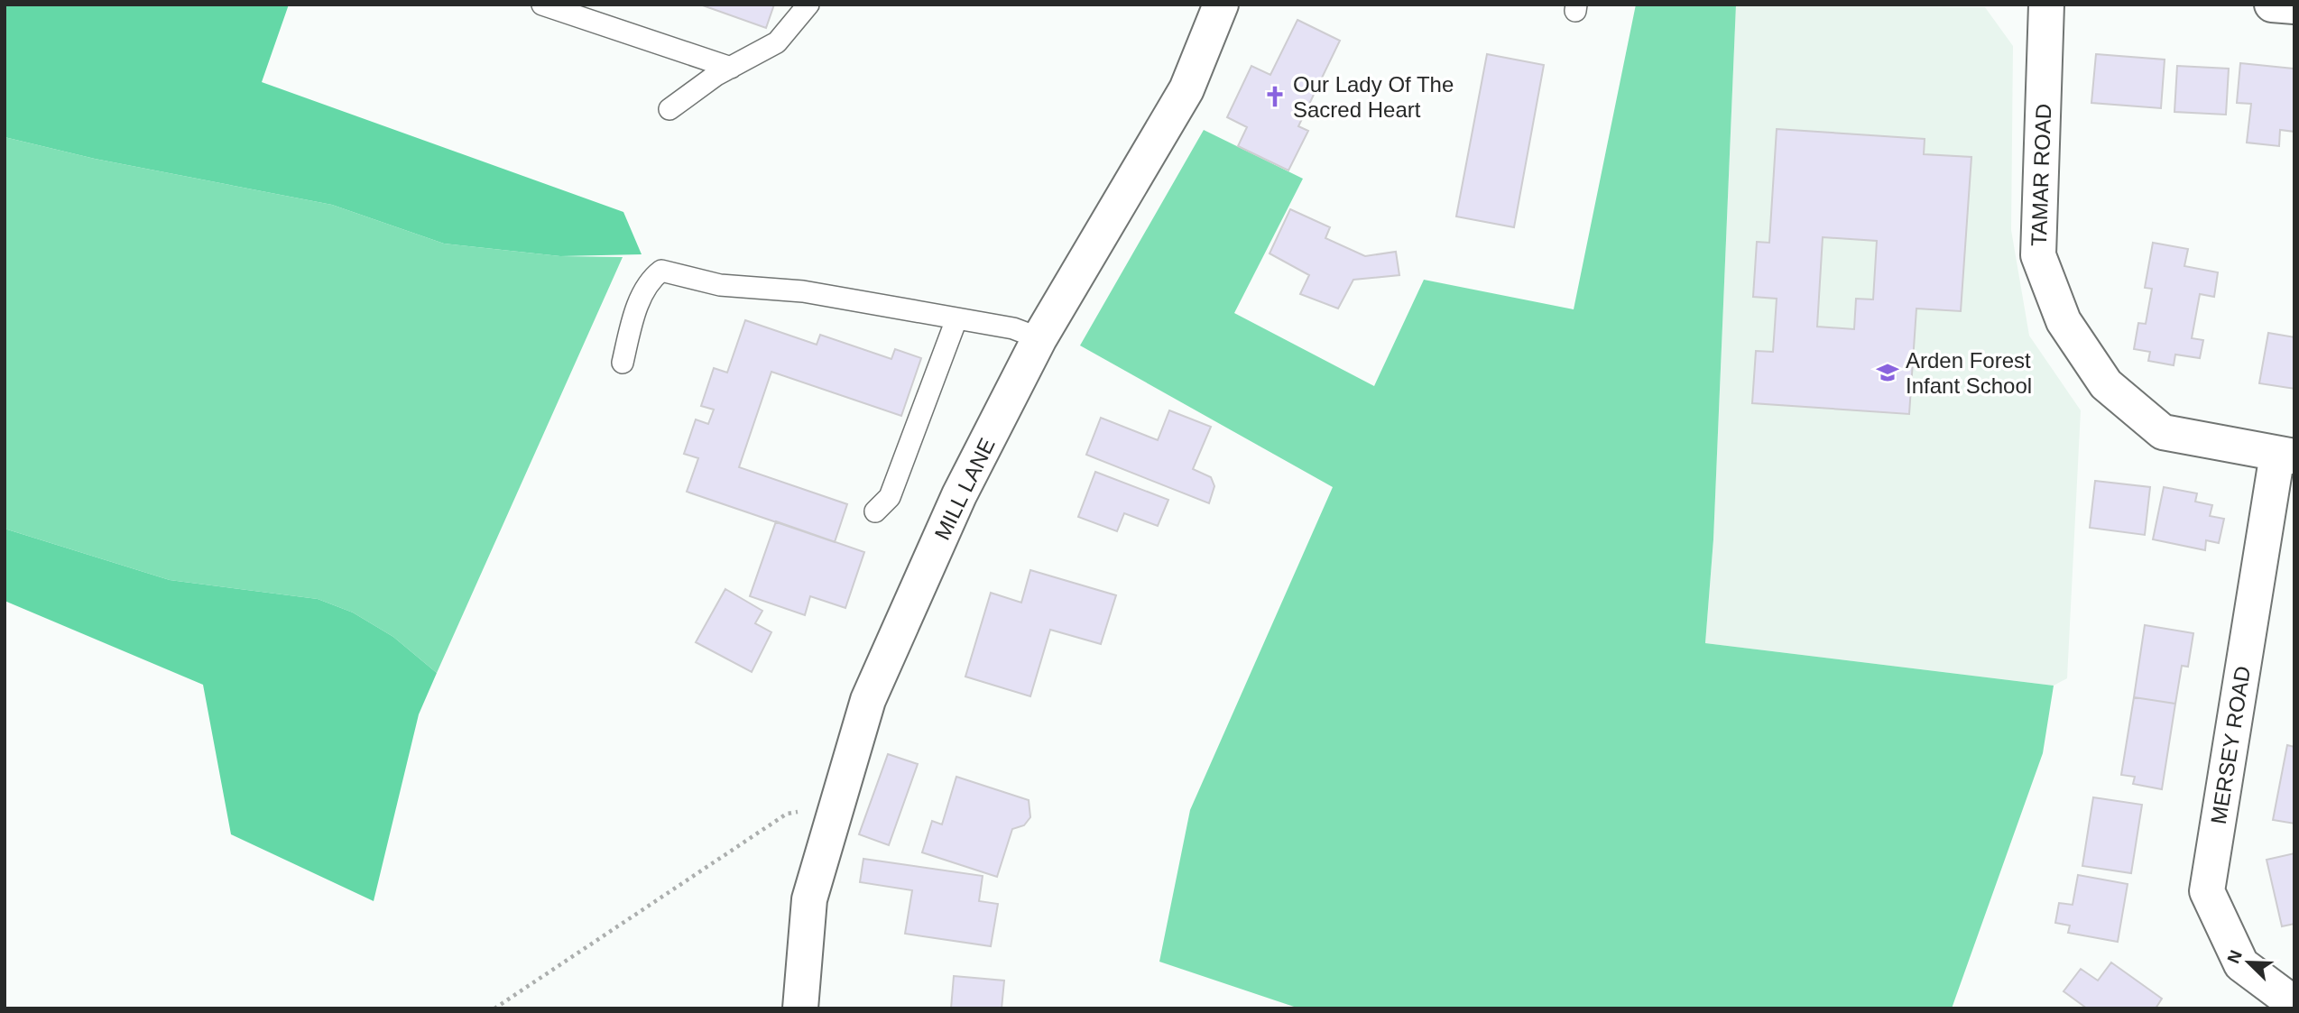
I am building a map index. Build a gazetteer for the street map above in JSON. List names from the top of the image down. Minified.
{"streets":{"street":["TAMAR ROAD","MILL LANE","MERSEY ROAD"]},"crossings":[["TAMAR ROAD","MERSEY ROAD"]],"places":{"church":["Our Lady Of The Sacred Heart"],"school or university":["Arden Forest Infant School"]},"north":"top left"}
